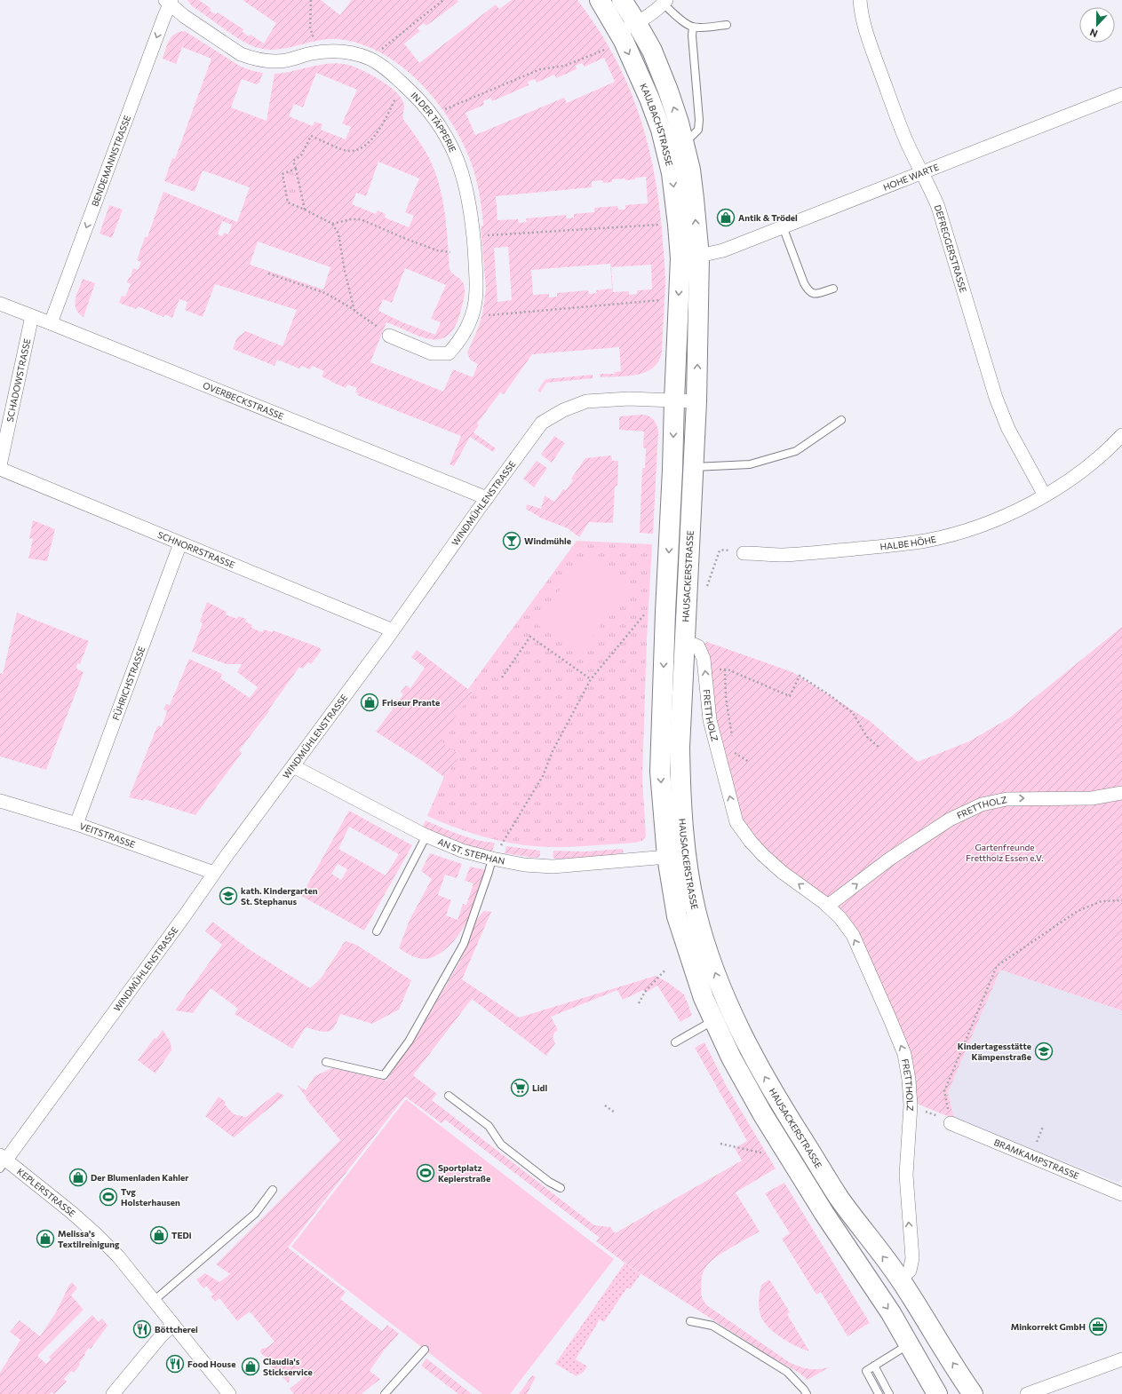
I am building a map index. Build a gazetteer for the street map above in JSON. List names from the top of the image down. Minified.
{"streets":{"main road":["KAULBACHSTRASSE","HAUSACKERSTRASSE"],"street":["IN DER TÄPPERIE","BENDEMANNSTRASSE","HOHE WARTE","DEFREGGERSTRASSE","SCHADOWSTRASSE","OVERBECKSTRASSE","WINDMÜHLENSTRASSE","HALBE HÖHE","SCHNORRSTRASSE","FÜHRICHSTRASSE","FRETTHOLZ","VEITSTRASSE","AN ST. STEPHAN","BRAMKAMPSTRASSE","KEPLERSTRASSE"]},"crossings":[["IN DER TÄPPERIE","BENDEMANNSTRASSE"],["KAULBACHSTRASSE","HOHE WARTE"],["KAULBACHSTRASSE","HAUSACKERSTRASSE"],["BENDEMANNSTRASSE","OVERBECKSTRASSE"],["HOHE WARTE","DEFREGGERSTRASSE"],["HOHE WARTE","HAUSACKERSTRASSE"],["DEFREGGERSTRASSE","HALBE HÖHE"],["SCHADOWSTRASSE","OVERBECKSTRASSE"],["OVERBECKSTRASSE","WINDMÜHLENSTRASSE"],["WINDMÜHLENSTRASSE","SCHNORRSTRASSE"],["WINDMÜHLENSTRASSE","HAUSACKERSTRASSE"],["WINDMÜHLENSTRASSE","VEITSTRASSE"],["WINDMÜHLENSTRASSE","AN ST. STEPHAN"],["WINDMÜHLENSTRASSE","KEPLERSTRASSE"],["SCHNORRSTRASSE","FÜHRICHSTRASSE"],["HAUSACKERSTRASSE","FRETTHOLZ"],["FÜHRICHSTRASSE","VEITSTRASSE"]],"one_way":["BENDEMANNSTRASSE"],"parks":["Gartenfreunde Frettholz Essen e.V."],"places":{"shop":["Antik & Trödel","Friseur Prante","Der Blumenladen Kahler","TEDi","Melissa's Textilreinigung","Claudia's Stickservice"],"bar":["Windmühle"],"school or university":["kath. Kindergarten St. Stephanus","Kindertagesstätte Kämpenstraße"],"supermarket":["Lidl"],"sports":["Sportplatz Keplerstraße","Tvg Holsterhausen"],"office":["Minkorrekt GmbH"],"restaurant":["Böttcherei","Food House"]},"north":"bottom"}
